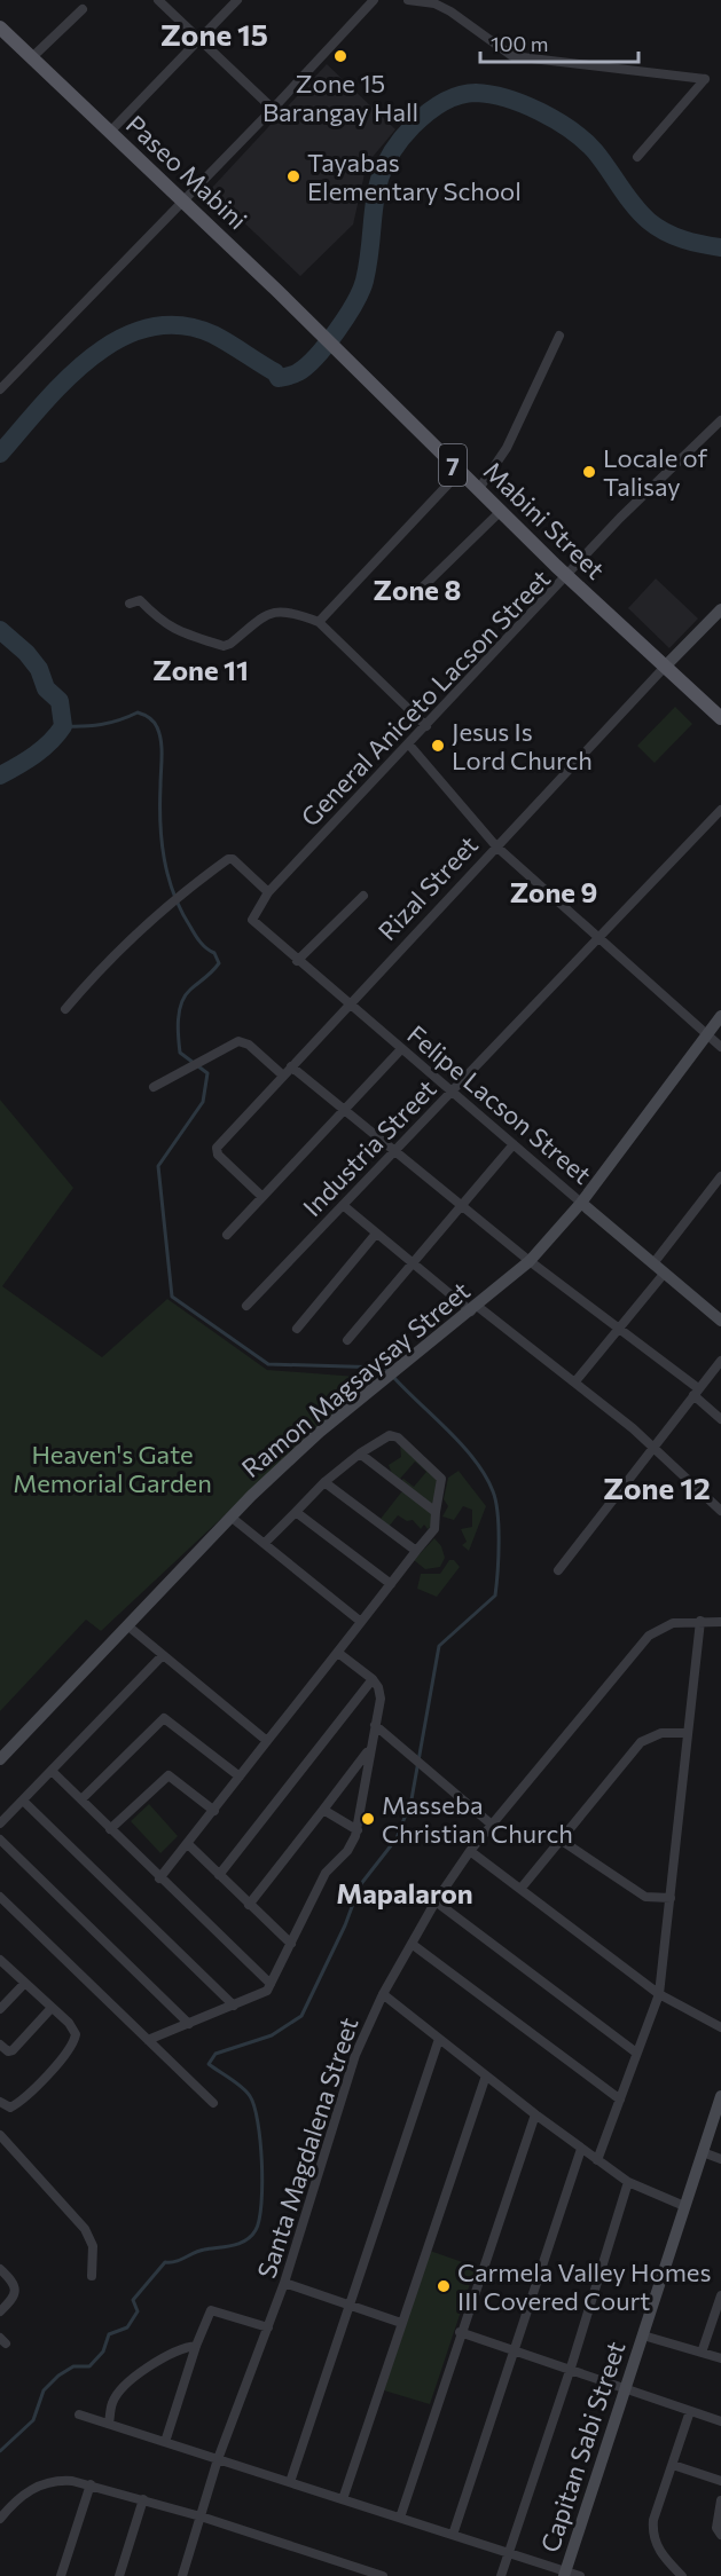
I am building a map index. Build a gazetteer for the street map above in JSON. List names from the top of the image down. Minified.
{"streets":{"main road":["Paseo Mabini","7","Mabini Street","Rizal Street","Felipe Lacson Street","Ramon Magsaysay Street","Capitan Sabi Street"],"street":["General Aniceto Lacson Street","Industria Street","Santa Magdalena Street"]},"crossings":[["Paseo Mabini","Mabini Street"],["Mabini Street","General Aniceto Lacson Street"],["Mabini Street","Rizal Street"],["General Aniceto Lacson Street","Felipe Lacson Street"],["Rizal Street","Felipe Lacson Street"],["Felipe Lacson Street","Industria Street"],["Felipe Lacson Street","Ramon Magsaysay Street"]],"districts":["Zone 15","Zone 8","Zone 11","Zone 9","Zone 12","Mapalaron"],"parks":["Heaven's Gate Memorial Garden"],"places":["Zone 15 Barangay Hall","Tayabas Elementary School","Locale of Talisay","Jesus Is Lord Church","Masseba Christian Church","Carmela Valley Homes III Covered Court"],"scale_bar":"100 m"}
